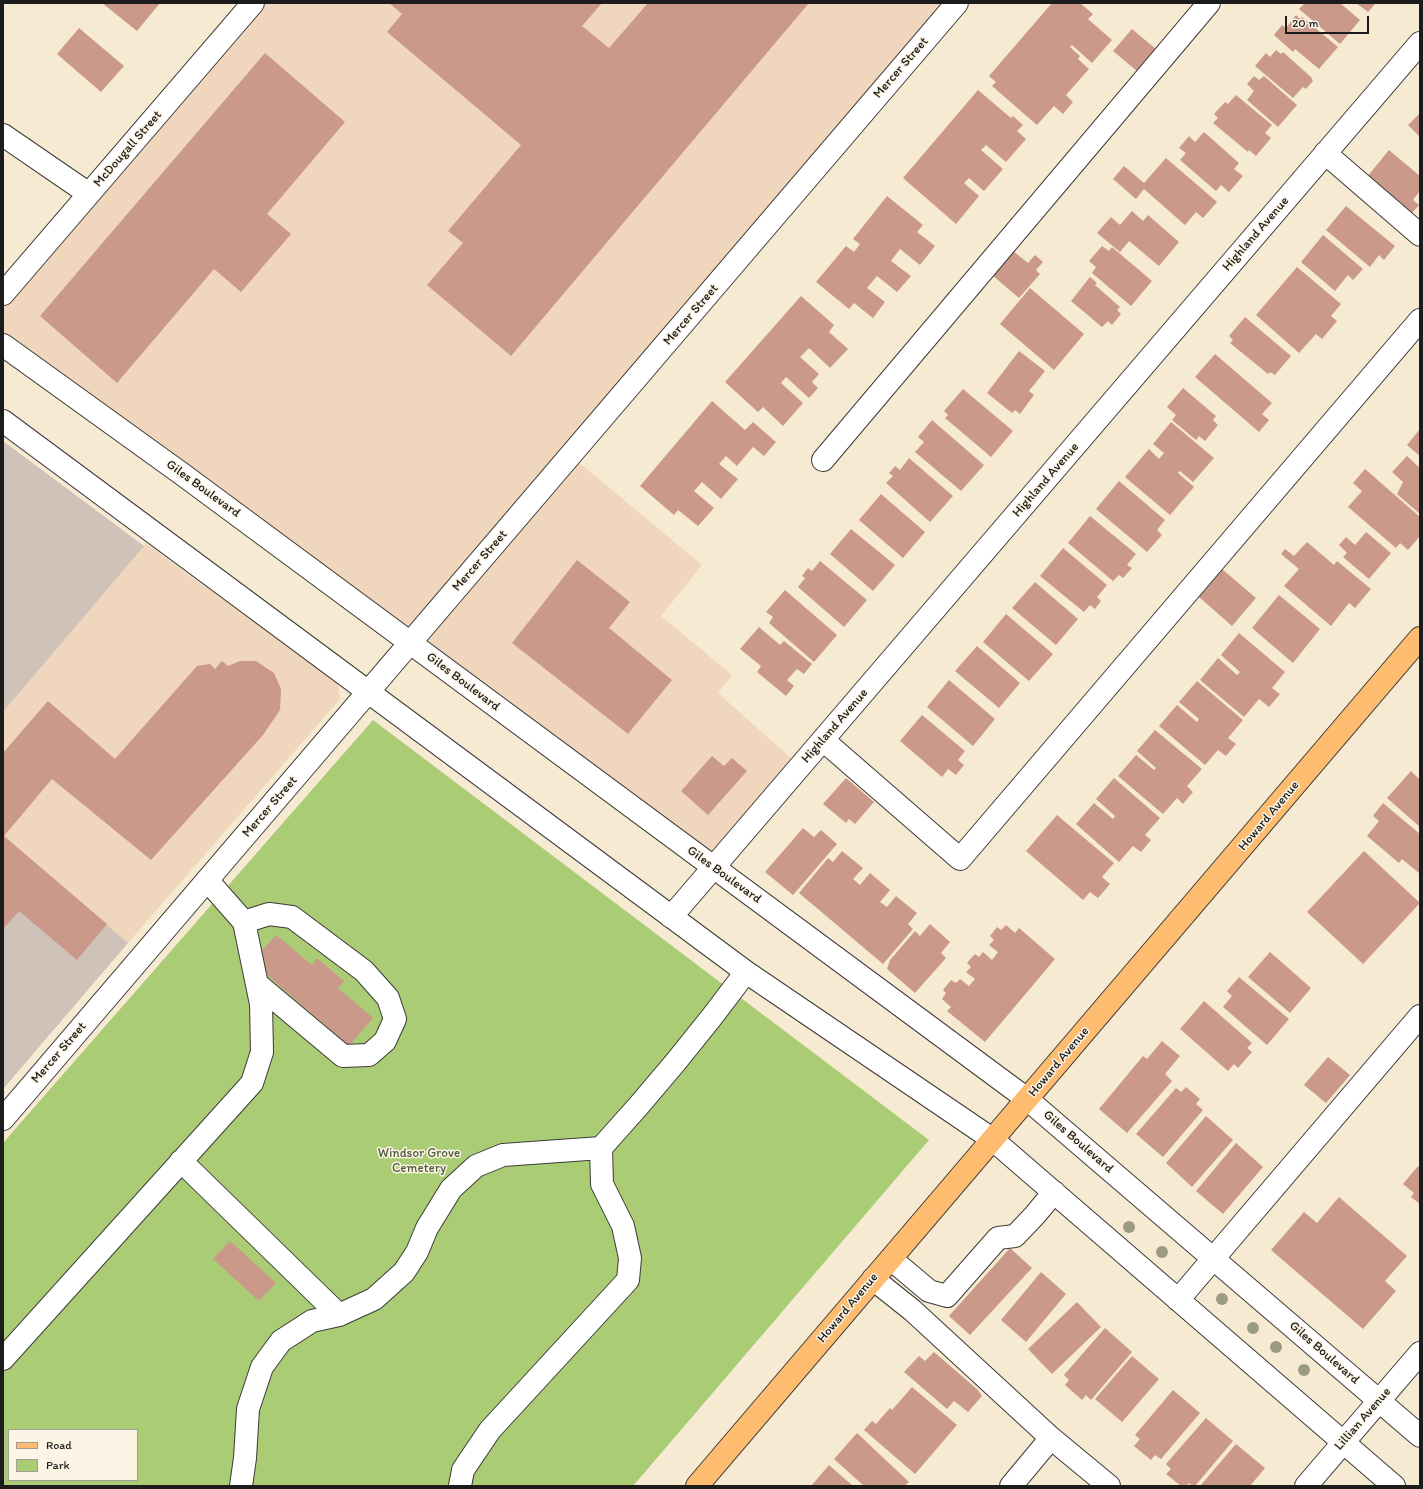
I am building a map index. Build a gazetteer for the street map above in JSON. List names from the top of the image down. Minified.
{"streets":{"main road":["Howard Avenue"],"street":["Mercer Street","McDougall Street","Highland Avenue","Giles Boulevard","Lillian Avenue"]},"crossings":[["Mercer Street","Giles Boulevard"],["Highland Avenue","Giles Boulevard"],["Giles Boulevard","Howard Avenue"],["Giles Boulevard","Lillian Avenue"]],"parks":["Windsor Grove Cemetery"],"legend":["Road","Park"],"scale_bar":"20 m"}
